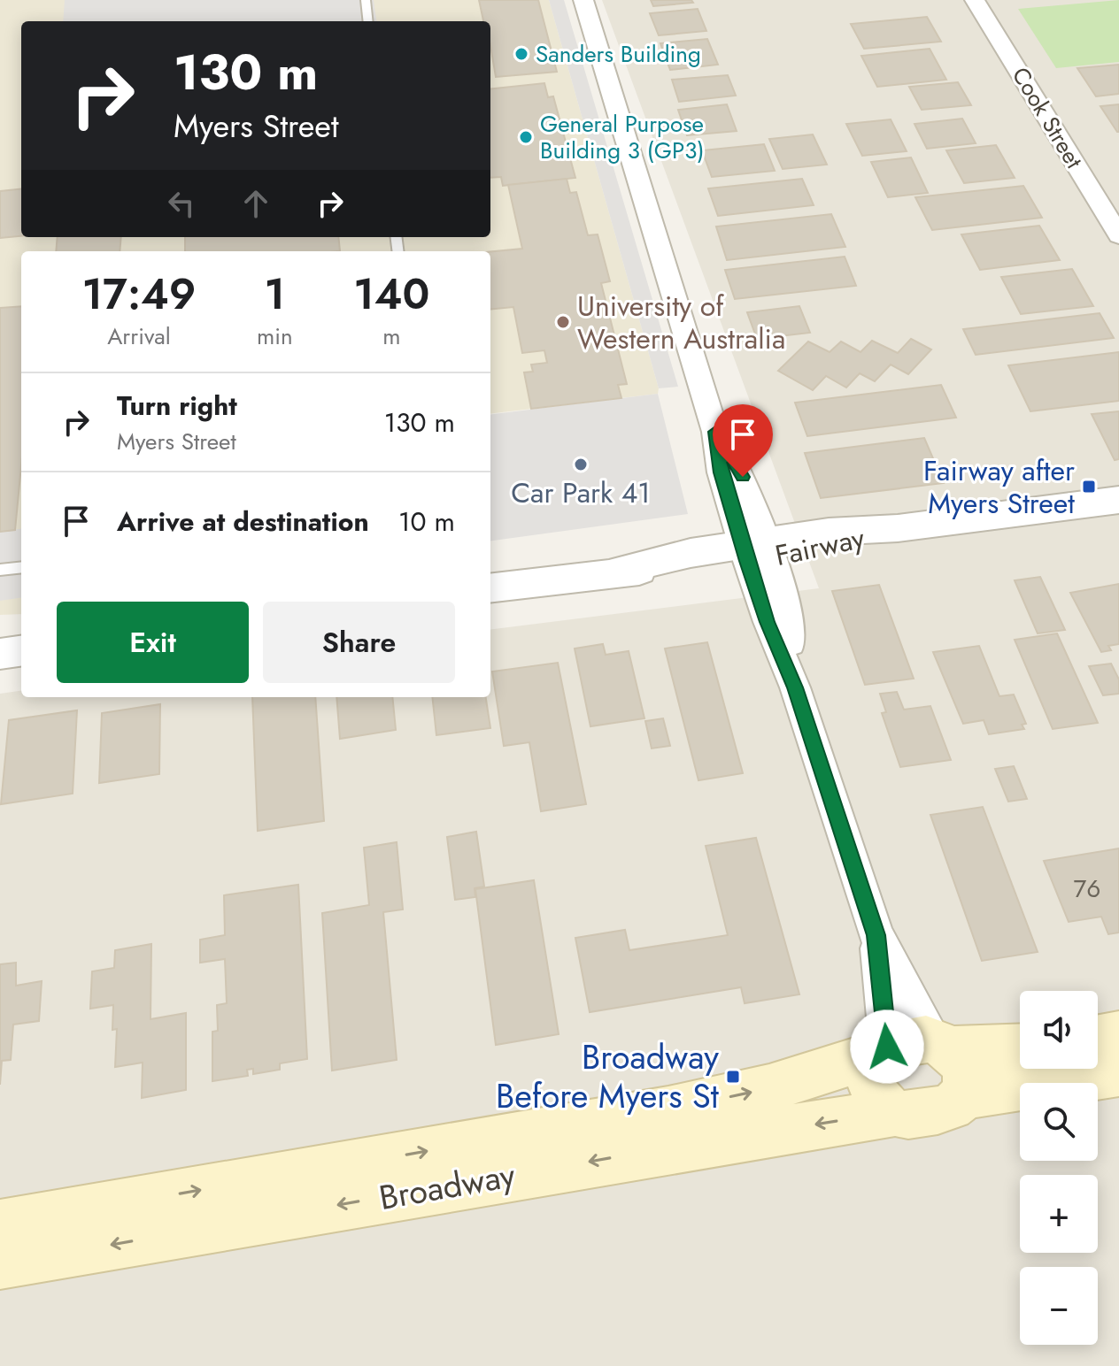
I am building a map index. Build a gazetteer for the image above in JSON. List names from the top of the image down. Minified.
{"streets":{"main road":["Broadway"],"street":["Cook Street","Fairway"]},"places":{"other":["Sanders Building","General Purpose Building 3 (GP3)","University of Western Australia","Car Park 41"],"transit":["Fairway after Myers Street","Broadway Before Myers St"]},"house_numbers":["76"],"page":{"turn":["130 m","Myers Street"],"eta":["17:49","Arrival","1","min","140","m"],"list":[{"name":"Turn right","note":"Myers Street","value":"130 m"},{"name":"Arrive at destination","value":"10 m"}],"buttons":["Exit","Share"],"map_buttons":["+","−"]}}
